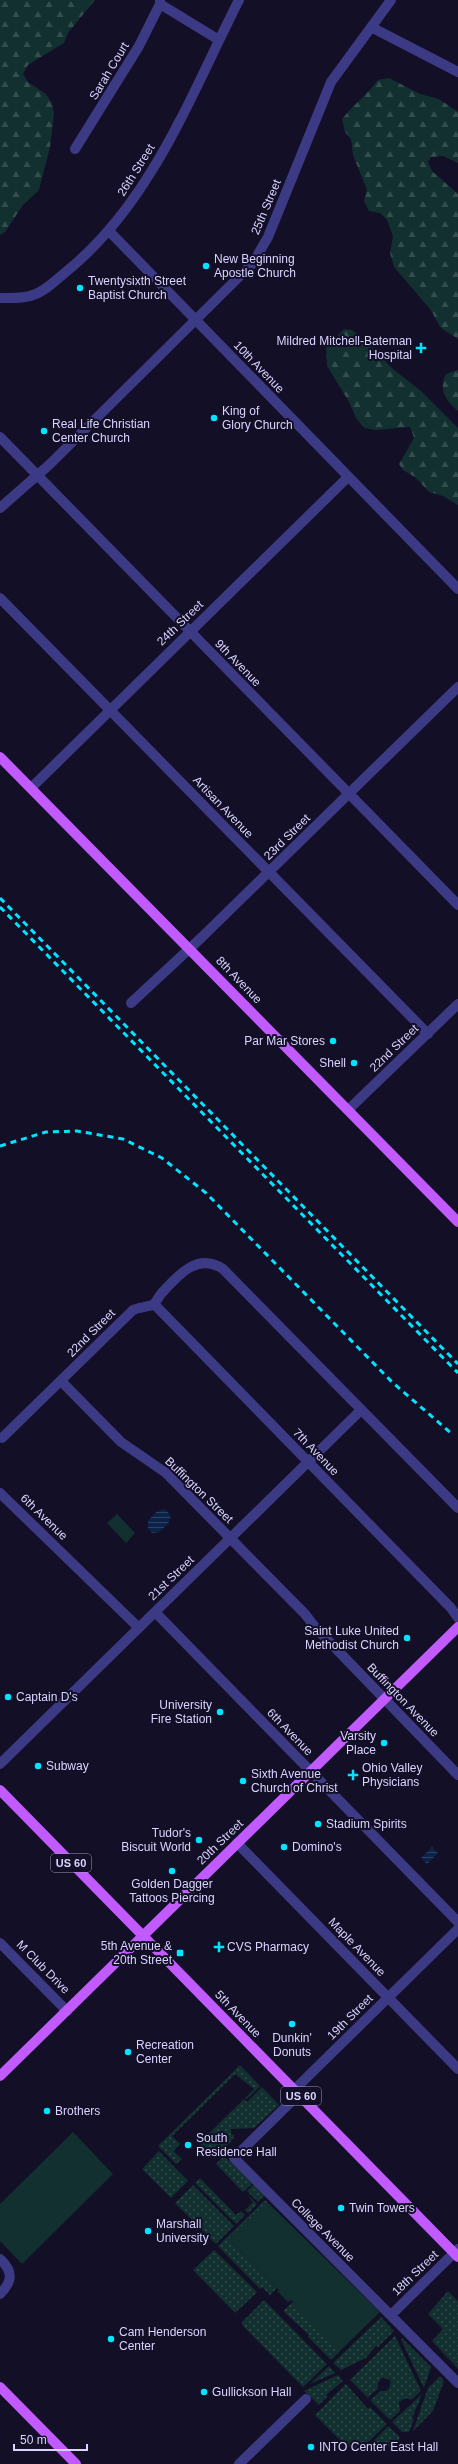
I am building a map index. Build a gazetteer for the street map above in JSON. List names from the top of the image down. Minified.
{"streets":{"main road":["8th Avenue","20th Street","US 60","5th Avenue"],"street":["Sarah Court","26th Street","25th Street","10th Avenue","24th Street","9th Avenue","Artisan Avenue","23rd Street","22nd Street","7th Avenue","Buffington Street","6th Avenue","21st Street","Buffington Avenue","Maple Avenue","M Club Drive","19th Street","College Avenue","18th Street"]},"crossings":[["26th Street","10th Avenue"],["25th Street","10th Avenue"],["25th Street","9th Avenue"],["10th Avenue","24th Street"],["24th Street","9th Avenue"],["24th Street","Artisan Avenue"],["24th Street","8th Avenue"],["9th Avenue","23rd Street"],["Artisan Avenue","23rd Street"],["Artisan Avenue","22nd Street"],["23rd Street","8th Avenue"],["8th Avenue","22nd Street"],["22nd Street","7th Avenue"],["22nd Street","Buffington Street"],["7th Avenue","21st Street"],["Buffington Street","21st Street"],["Buffington Street","Buffington Avenue"],["6th Avenue","21st Street"],["6th Avenue","20th Street"],["21st Street","Buffington Avenue"],["Buffington Avenue","20th Street"],["20th Street","Maple Avenue"],["20th Street","M Club Drive"],["20th Street","5th Avenue"],["Maple Avenue","19th Street"],["5th Avenue","19th Street"],["5th Avenue","College Avenue"],["5th Avenue","18th Street"],["19th Street","College Avenue"],["College Avenue","18th Street"]],"places":{"other":["New Beginning Apostle Church","Twentysixth Street Baptist Church","King of Glory Church","Real Life Christian Center Church","Par Mar Stores","Shell","Saint Luke United Methodist Church","Captain D's","University Fire Station","Varsity Place","Subway","Sixth Avenue Church of Christ","Stadium Spirits","Tudor's Biscuit World","Domino's","Golden Dagger Tattoos Piercing","Dunkin' Donuts","Recreation Center","Brothers","South Residence Hall","Twin Towers","Marshall University","Cam Henderson Center","Gullickson Hall","INTO Center East Hall"],"health":["Mildred Mitchell-Bateman Hospital","Ohio Valley Physicians","CVS Pharmacy"],"transit":["5th Avenue & 20th Street"]},"scale_bar":"50 m"}
